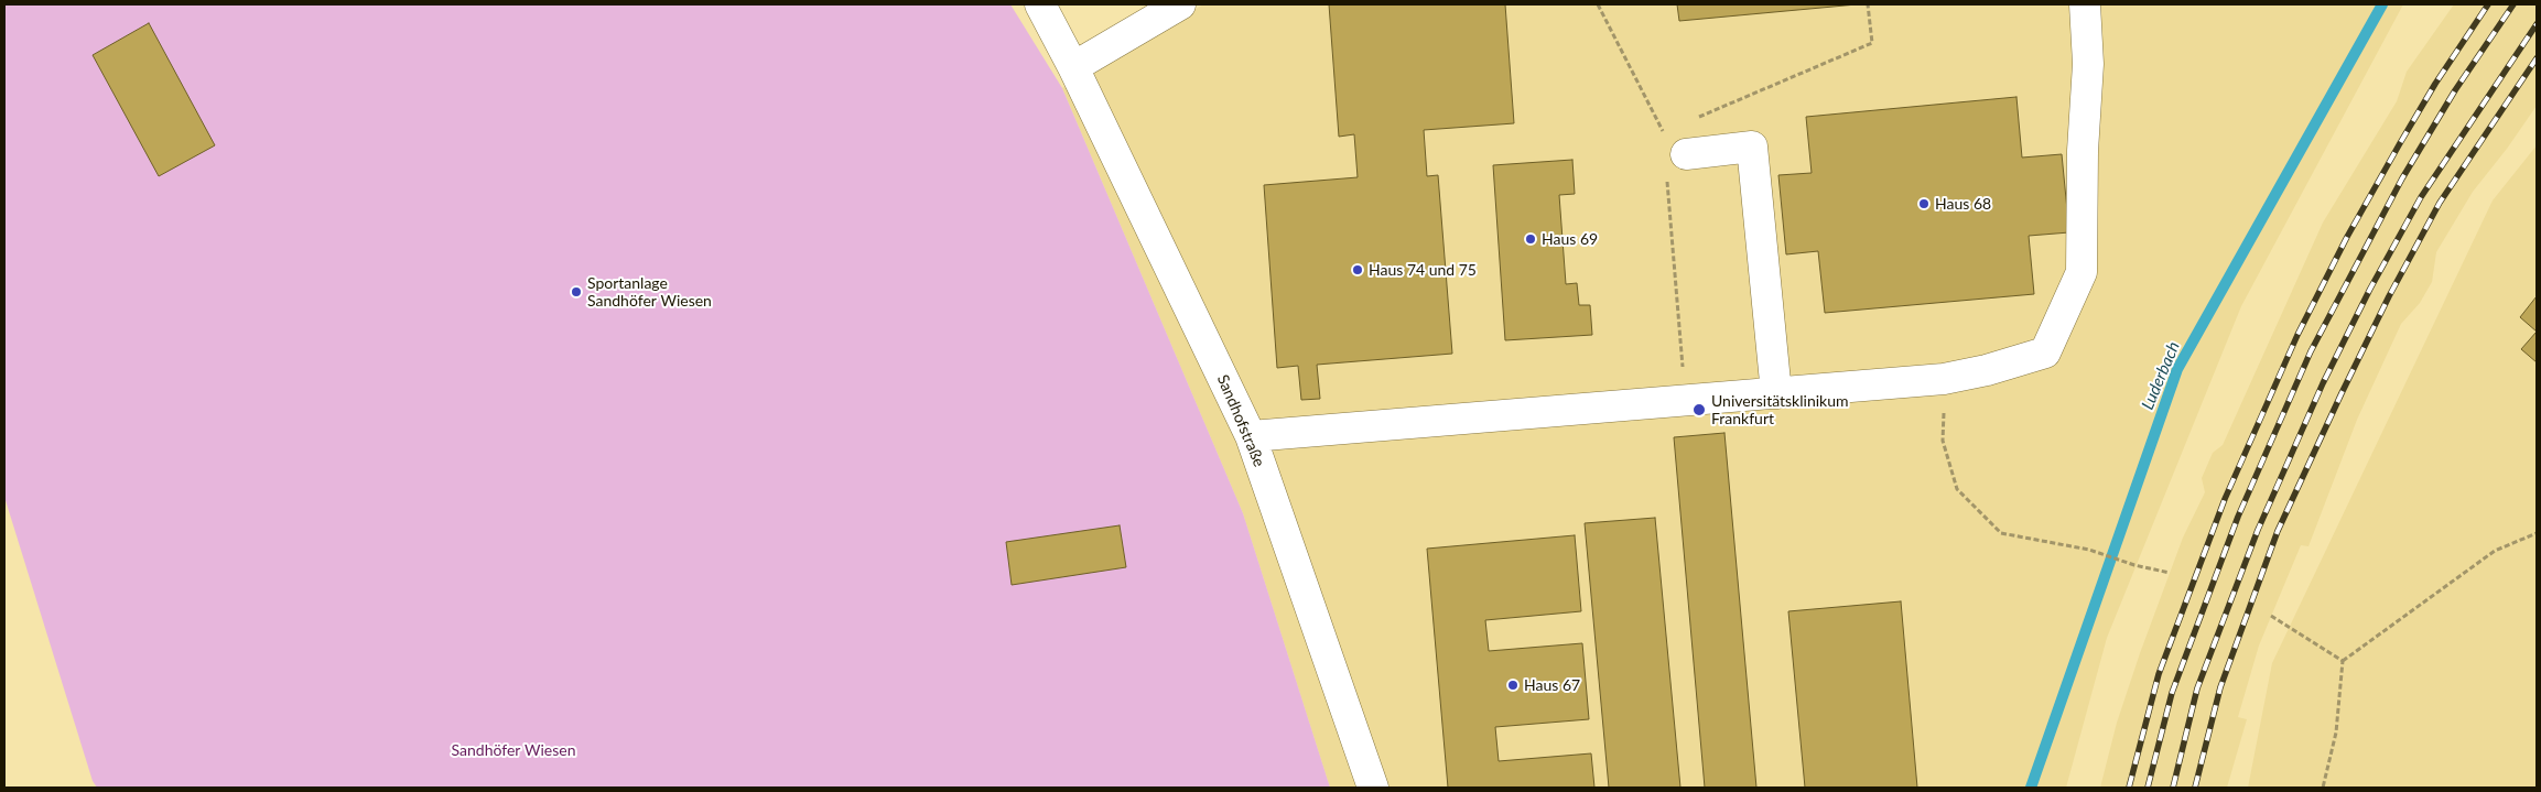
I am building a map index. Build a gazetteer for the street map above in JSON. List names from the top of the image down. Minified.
{"streets":{"street":["Sandhofstraße"]},"water":["Luderbach"],"parks":["Sandhöfer Wiesen"],"places":["Haus 68","Haus 69","Haus 74 und 75","Sportanlage Sandhöfer Wiesen","Universitätsklinikum Frankfurt","Haus 67"]}
